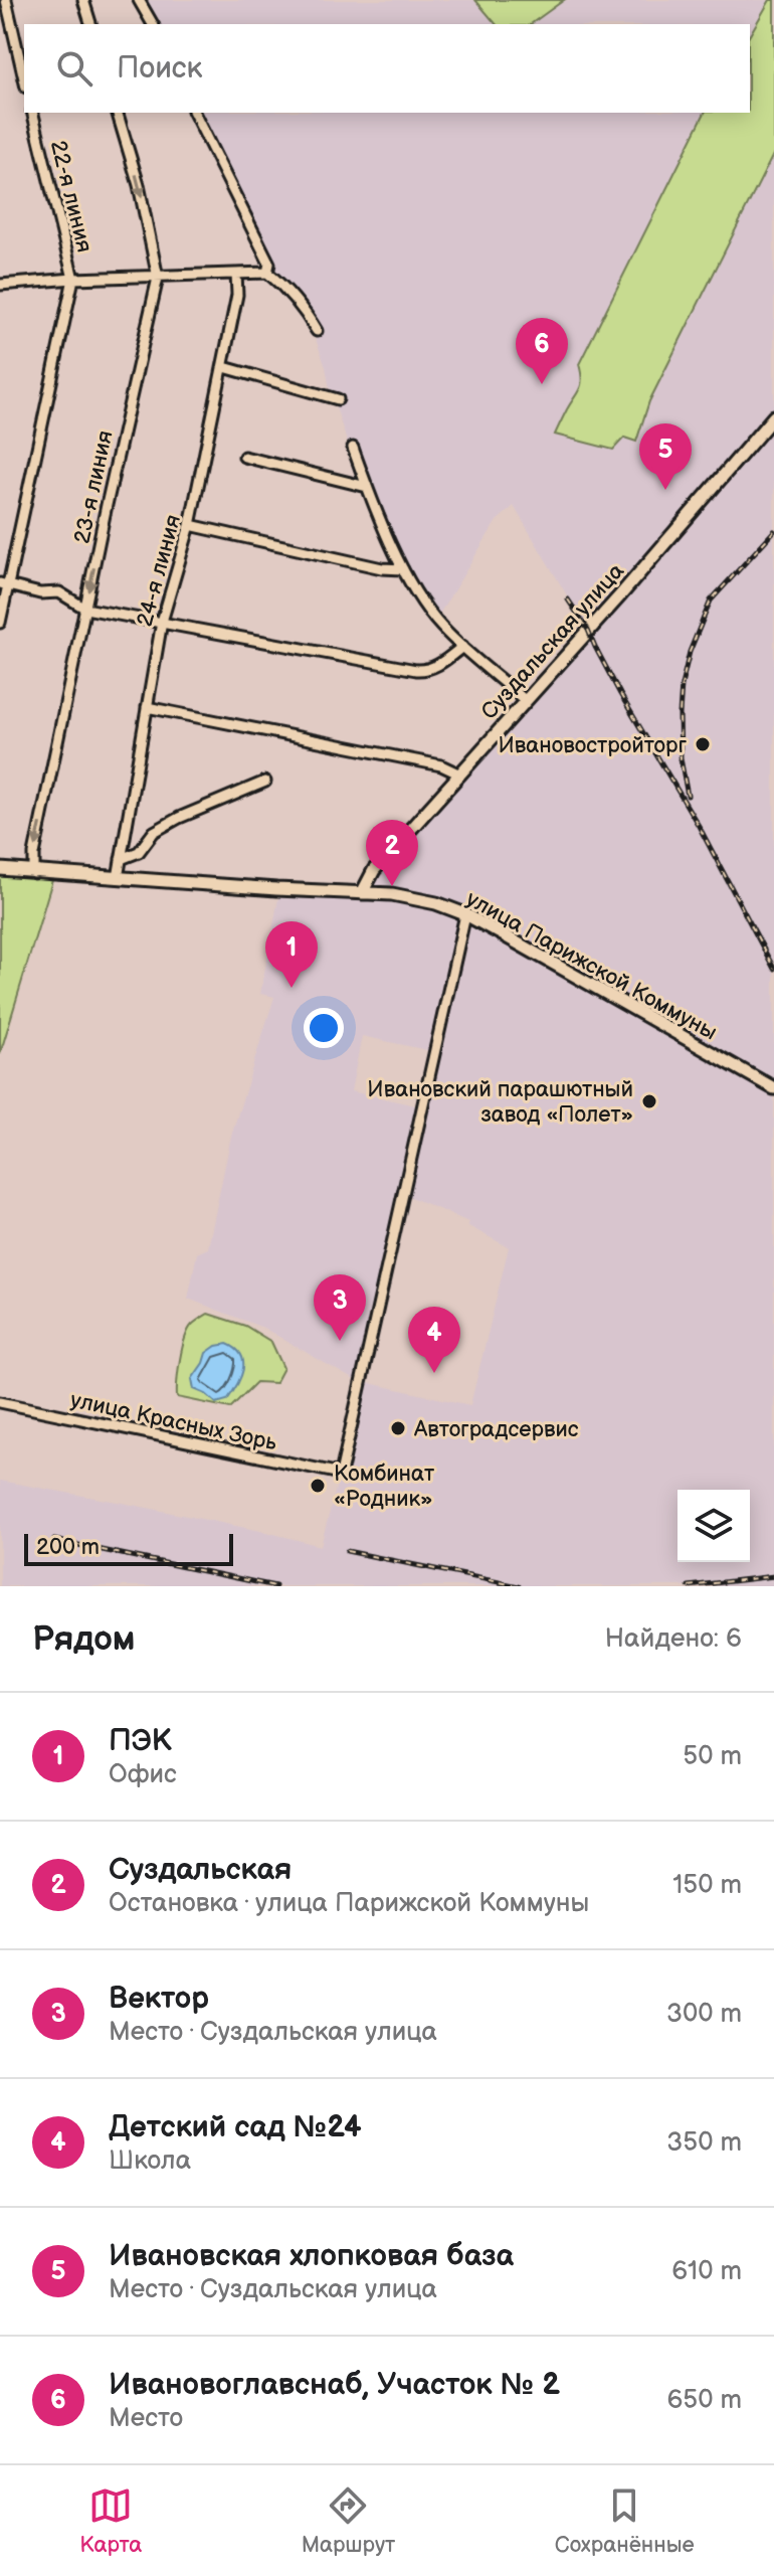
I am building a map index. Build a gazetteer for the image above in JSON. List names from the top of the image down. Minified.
{"streets":{"main road":["Суздальская улица","улица Парижской Коммуны"],"street":["22-я линия","23-я линия","24-я линия","улица Красных Зорь"]},"crossings":[["23-я линия","улица Парижской Коммуны"],["24-я линия","улица Парижской Коммуны"],["Суздальская улица","улица Парижской Коммуны"],["улица Парижской Коммуны","улица Красных Зорь"]],"one_way":["23-я линия"],"places":["Ивановостройторг","Ивановский парашютный завод «Полет»","Автоградсервис","Комбинат «Родник»"],"scale_bar":"200 m","page":{"search":"Поиск","pins":["6","5","2","1","3","4"],"scale":"200 m","heading":["Рядом","Найдено: 6"],"list":[{"mark":"1","name":"ПЭК","note":"Офис","value":"50 m"},{"mark":"2","name":"Суздальская","note":"Остановка · улица Парижской Коммуны","value":"150 m"},{"mark":"3","name":"Вектор","note":"Место · Суздальская улица","value":"300 m"},{"mark":"4","name":"Детский сад №24","note":"Школа","value":"350 m"},{"mark":"5","name":"Ивановская хлопковая база","note":"Место · Суздальская улица","value":"610 m"},{"mark":"6","name":"Ивановоглавснаб, Участок № 2","note":"Место","value":"650 m"}],"nav":["Карта","Маршрут","Сохранённые"]}}
